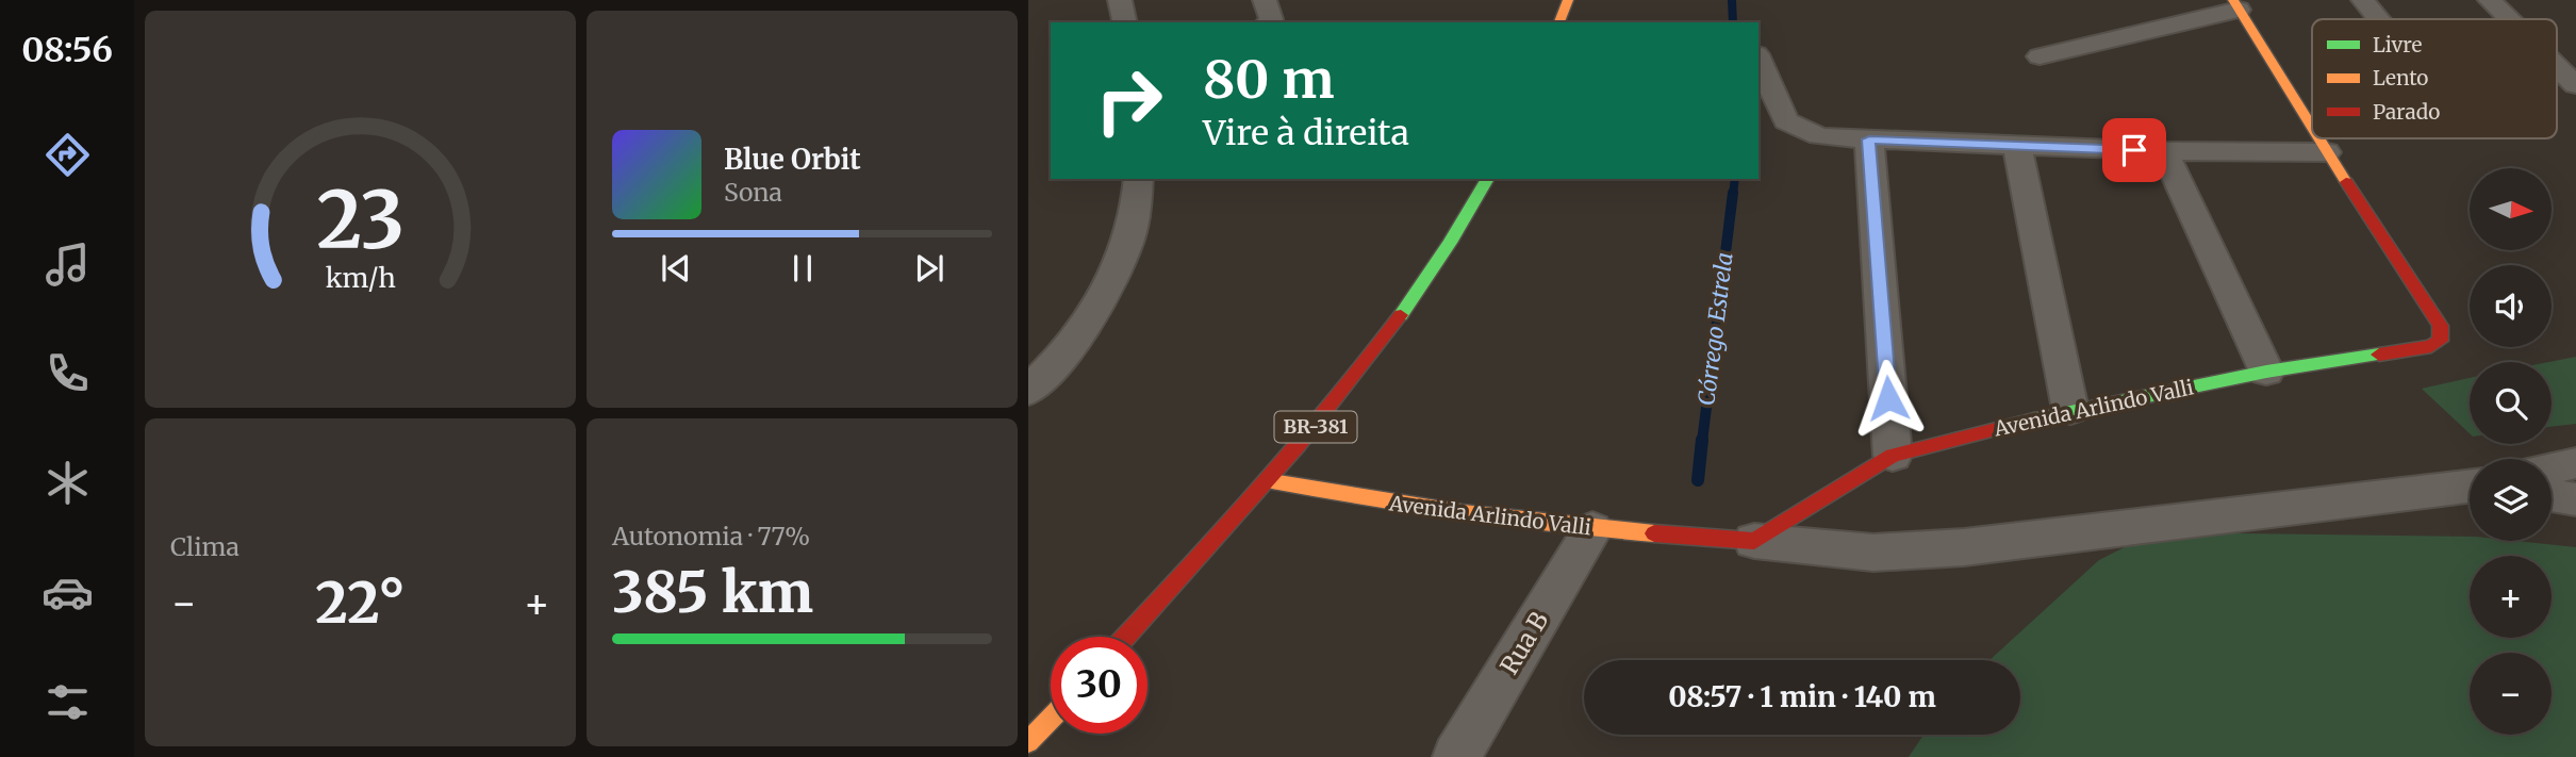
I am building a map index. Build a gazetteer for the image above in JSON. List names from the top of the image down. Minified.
{"streets":{"street":["Avenida Arlindo Valli","BR-381","Rua B"]},"crossings":[["Avenida Arlindo Valli","BR-381"],["Avenida Arlindo Valli","Rua B"]],"water":["Córrego Estrela"],"legend":["Livre","Lento","Parado"],"north":"right","page":{"tabs":"08:56","turn":["80 m","Vire à direita"],"song":["Blue Orbit","Sona"],"map_buttons":["+","−"],"tile":["Clima",["Autonomia · 77%","385 km"]],"heat":["−","22°","+"],"limit":"30","trip":"08:57 · 1 min · 140 m","gauge":["23","km/h"]}}
